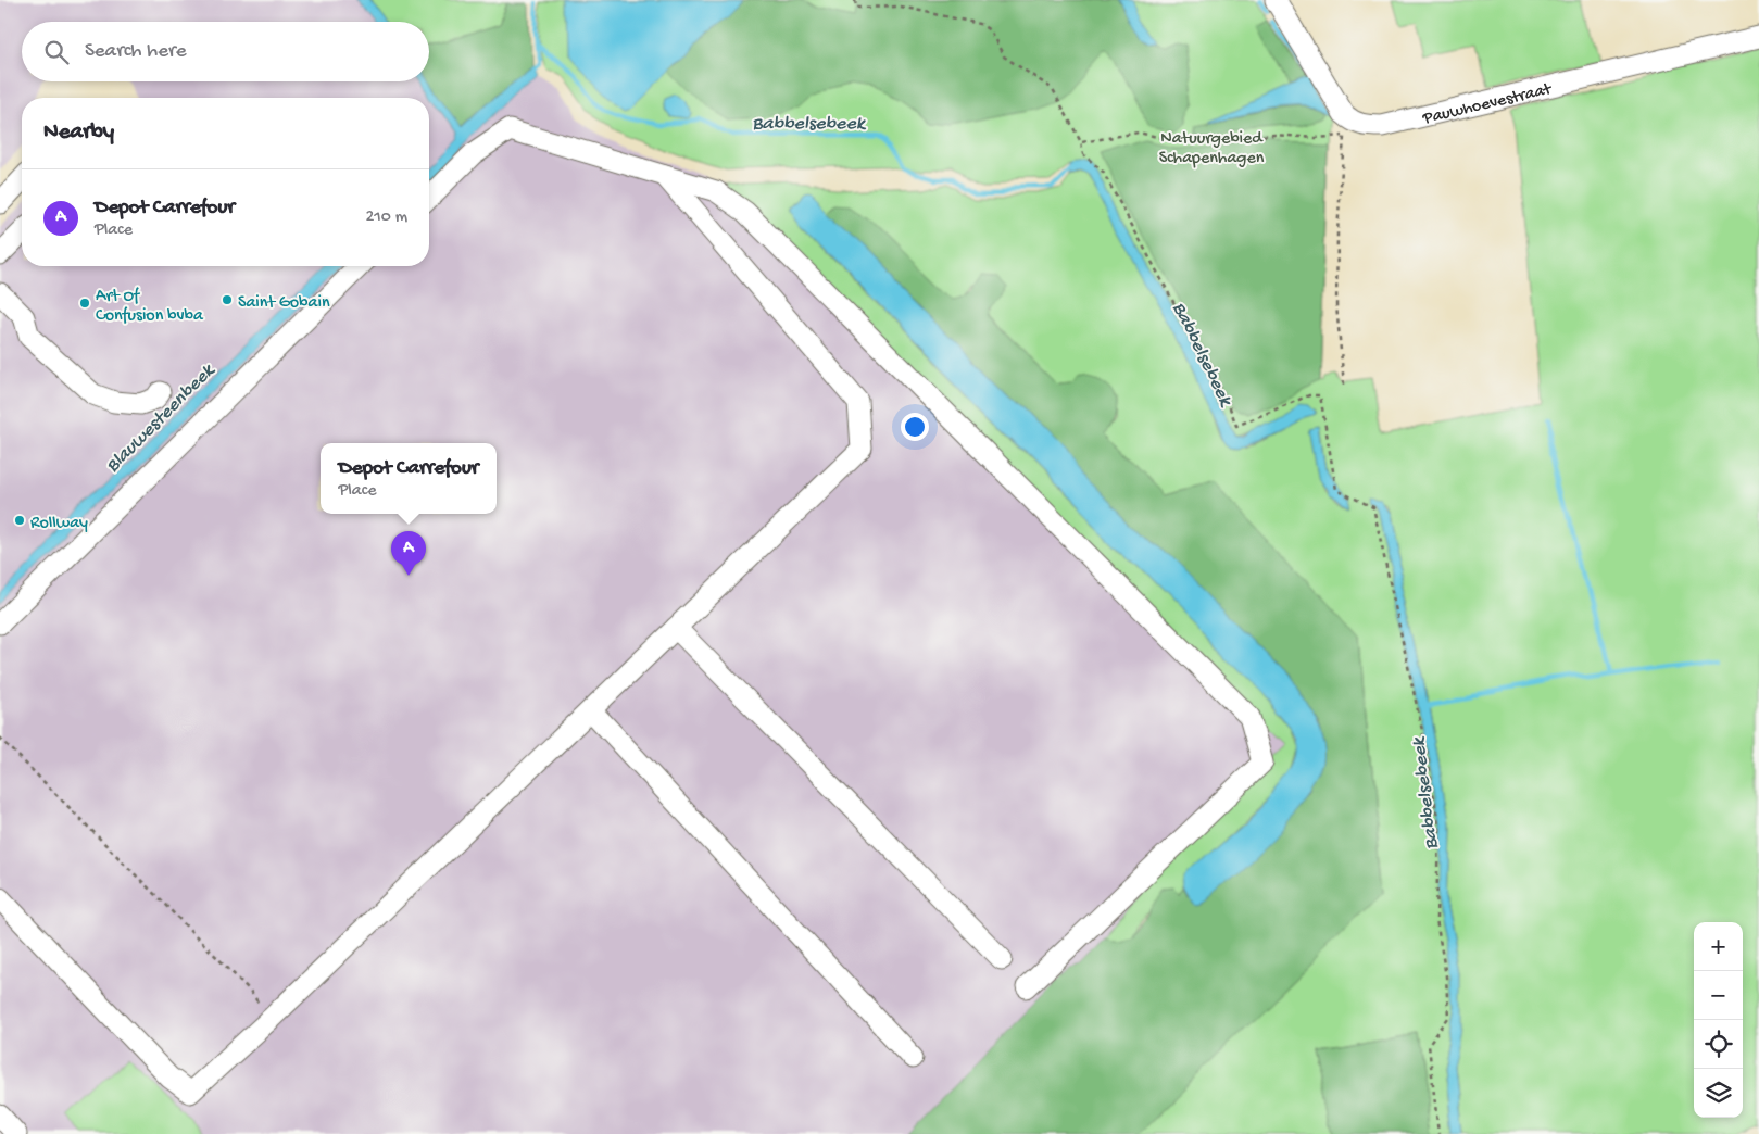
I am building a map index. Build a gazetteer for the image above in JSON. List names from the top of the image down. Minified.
{"streets":{"street":["Pauwhoevestraat"]},"water":["Babbelsebeek","Blauwesteenbeek"],"parks":["Natuurgebied Schapenhagen"],"places":["Saint Gobain","Art Of Confusion bvba","Rollway"],"page":{"search":"Search here","heading":"Nearby","list":[{"mark":"A","name":"Depot Carrefour","note":"Place","value":"210 m"}],"popup":["Depot Carrefour","Place"],"pins":"A","map_buttons":["+","−"]}}
